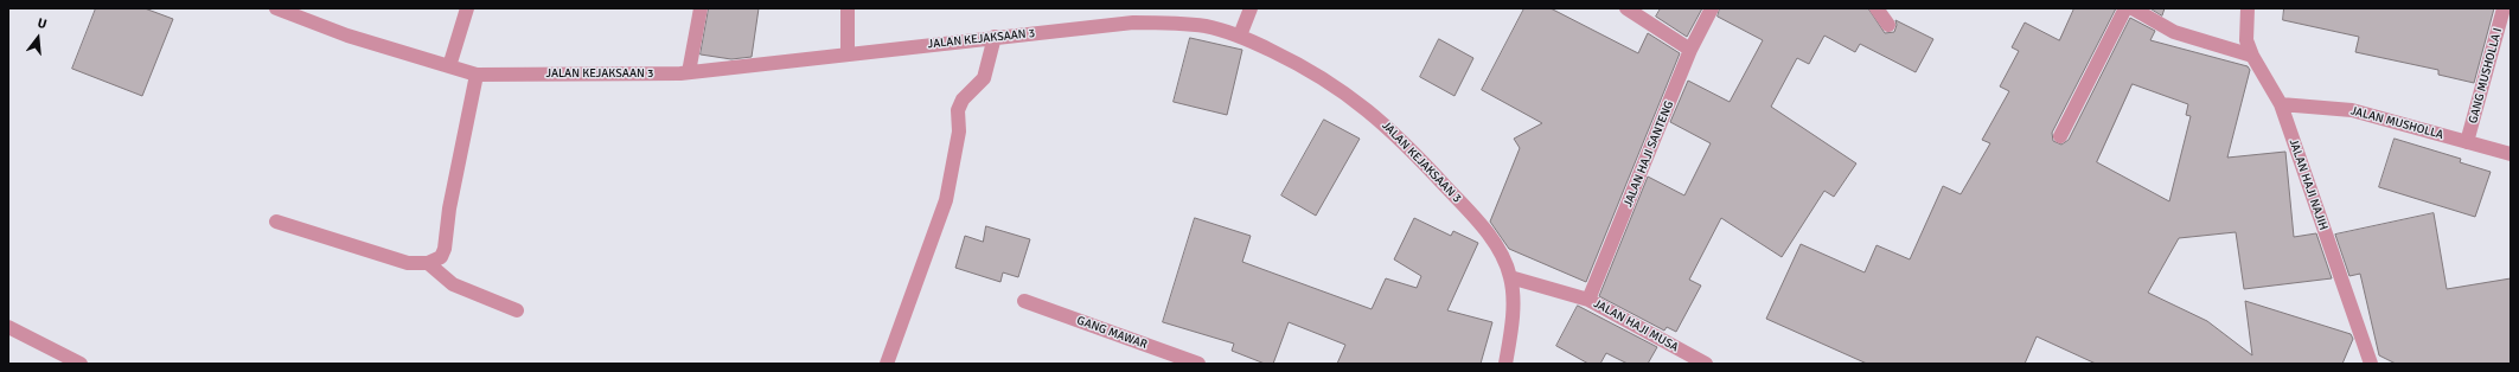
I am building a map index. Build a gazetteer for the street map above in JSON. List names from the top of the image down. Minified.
{"streets":{"street":["JALAN KEJAKSAAN 3","GANG MUSHOLLA I","JALAN MUSHOLLA","JALAN HAJI SANTENG","JALAN HAJI NAJIH","JALAN HAJI MUSA","GANG MAWAR"]},"crossings":[["JALAN KEJAKSAAN 3","JALAN HAJI MUSA"],["GANG MUSHOLLA I","JALAN MUSHOLLA"],["JALAN MUSHOLLA","JALAN HAJI NAJIH"],["JALAN HAJI SANTENG","JALAN HAJI MUSA"]],"north":"top"}
